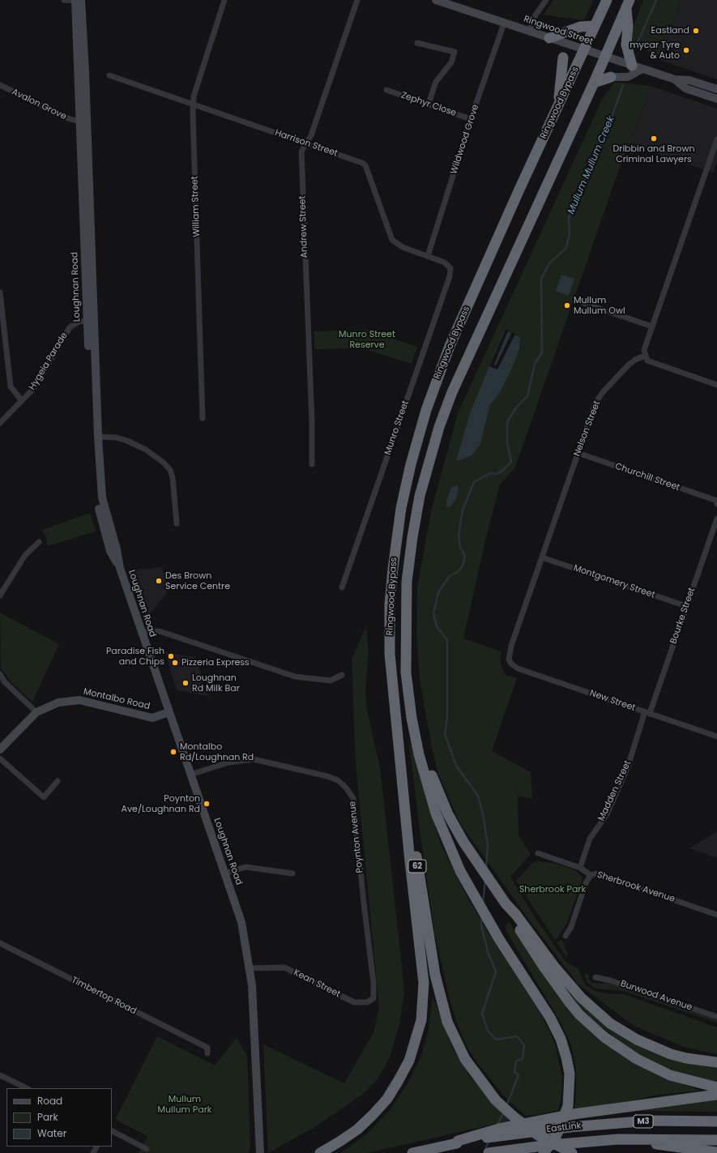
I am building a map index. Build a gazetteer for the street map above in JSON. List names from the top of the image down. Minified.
{"streets":{"highway":["Ringwood Bypass","62","M3","EastLink"],"main road":["Ringwood Street","Loughnan Road","Montalbo Road"],"street":["Avalon Grove","Zephyr Close","Wildwood Grove","Harrison Street","William Street","Andrew Street","Hygeia Parade","Munro Street","Nelson Street","Churchill Street","Montgomery Street","Bourke Street","New Street","Madden Street","Poynton Avenue","Sherbrook Avenue","Kean Street","Timbertop Road","Burwood Avenue"]},"crossings":[["Ringwood Street","Ringwood Bypass"],["Ringwood Street","Wildwood Grove"],["Ringwood Bypass","62"],["Avalon Grove","Loughnan Road"],["Zephyr Close","Wildwood Grove"],["Wildwood Grove","Harrison Street"],["Harrison Street","William Street"],["Harrison Street","Andrew Street"],["Harrison Street","Munro Street"],["Loughnan Road","Hygeia Parade"],["Loughnan Road","Montalbo Road"],["Loughnan Road","Poynton Avenue"],["Loughnan Road","Kean Street"],["Nelson Street","Churchill Street"],["Nelson Street","Montgomery Street"],["Nelson Street","New Street"],["Montgomery Street","Bourke Street"],["Bourke Street","New Street"],["Bourke Street","Madden Street"],["New Street","Madden Street"],["Madden Street","Sherbrook Avenue"],["Poynton Avenue","Kean Street"]],"water":["Mullum Mullum Creek"],"parks":["Munro Street Reserve","Sherbrook Park","Mullum Mullum Park"],"places":["Eastland","mycar Tyre & Auto","Dribbin and Brown Criminal Lawyers","Mullum Mullum Owl","Des Brown Service Centre","Paradise Fish and Chips","Pizzeria Express","Loughnan Rd Milk Bar","Montalbo Rd/Loughnan Rd","Poynton Ave/Loughnan Rd"],"legend":["Road","Park","Water"]}
